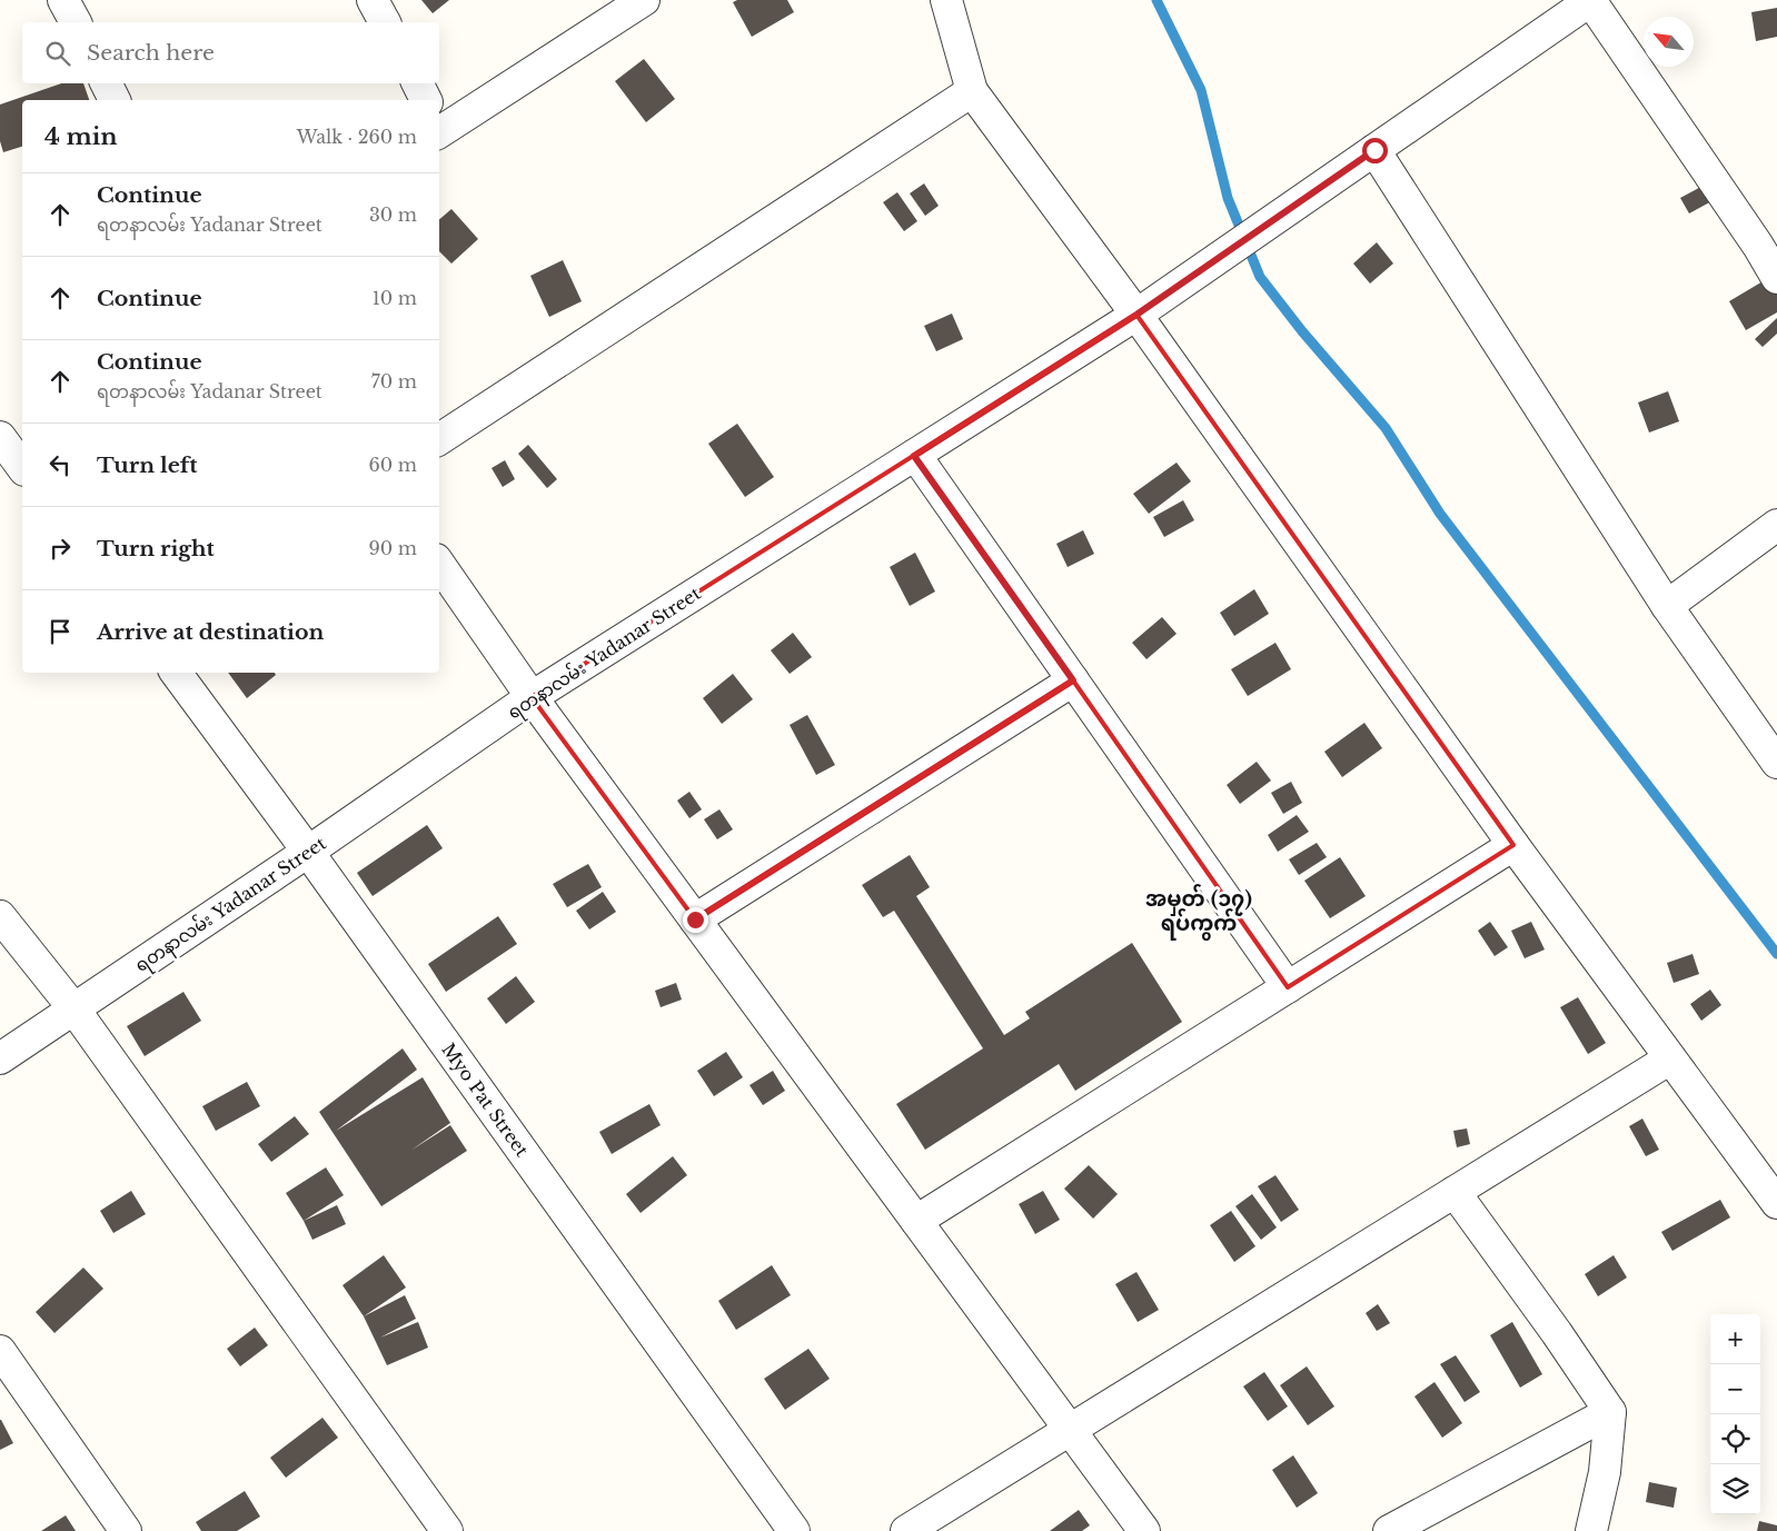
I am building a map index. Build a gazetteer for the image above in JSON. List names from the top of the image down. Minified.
{"streets":{"street":["ရတနာလမ်း Yadanar Street","Myo Pat Street"]},"crossings":[["ရတနာလမ်း Yadanar Street","Myo Pat Street"]],"districts":["အမှတ် (၁၇) ရပ်ကွက်"],"north":"top left","page":{"search":"Search here","heading":["4 min","Walk · 260 m"],"list":[["Continue","ရတနာလမ်း Yadanar Street","30 m"],["Continue","10 m"],["Continue","ရတနာလမ်း Yadanar Street","70 m"],["Turn left","60 m"],["Turn right","90 m"],"Arrive at destination"],"map_buttons":["+","−"]}}
